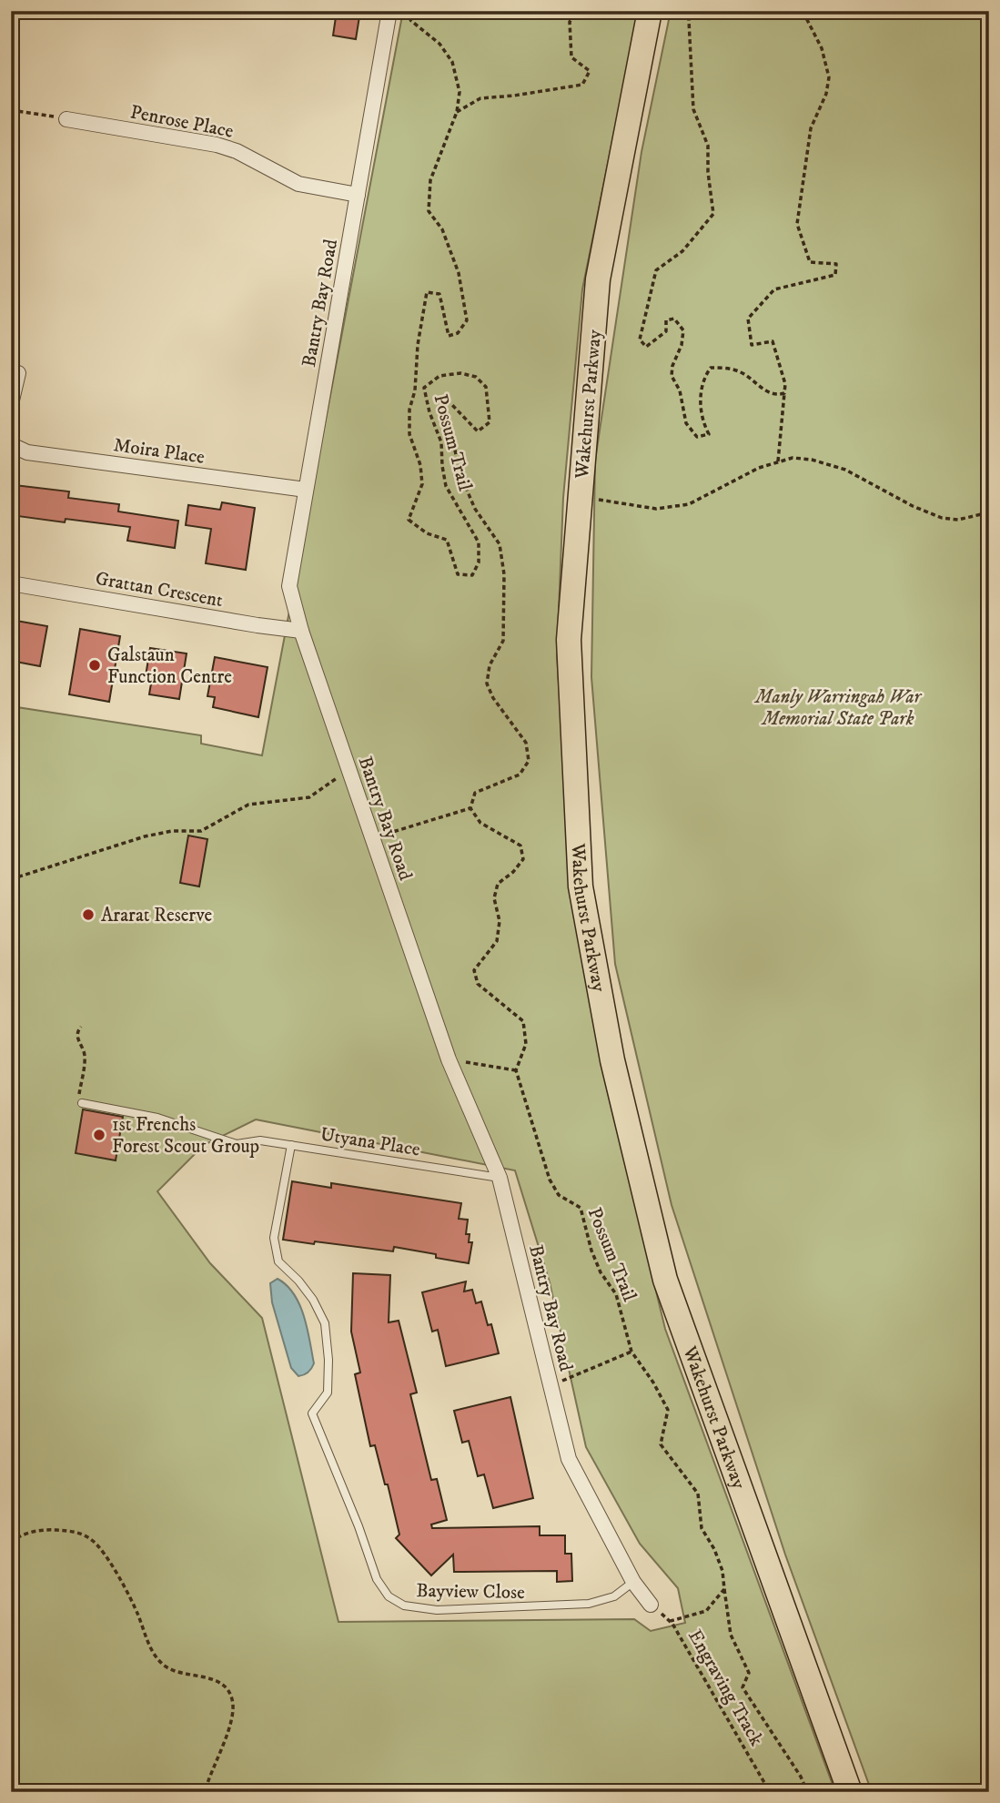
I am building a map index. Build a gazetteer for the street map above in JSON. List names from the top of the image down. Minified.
{"streets":{"main road":["Wakehurst Parkway"],"street":["Penrose Place","Bantry Bay Road","Moira Place","Grattan Crescent"],"lane":["Utyana Place","Bayview Close"],"path":["Possum Trail","Engraving Track"]},"crossings":[["Penrose Place","Bantry Bay Road"],["Bantry Bay Road","Moira Place"],["Bantry Bay Road","Grattan Crescent"],["Bantry Bay Road","Utyana Place"],["Bantry Bay Road","Bayview Close"],["Bantry Bay Road","Engraving Track"],["Utyana Place","Bayview Close"]],"parks":["Manly Warringah War Memorial State Park"],"places":["Galstaun Function Centre","Ararat Reserve","1st Frenchs Forest Scout Group"]}
